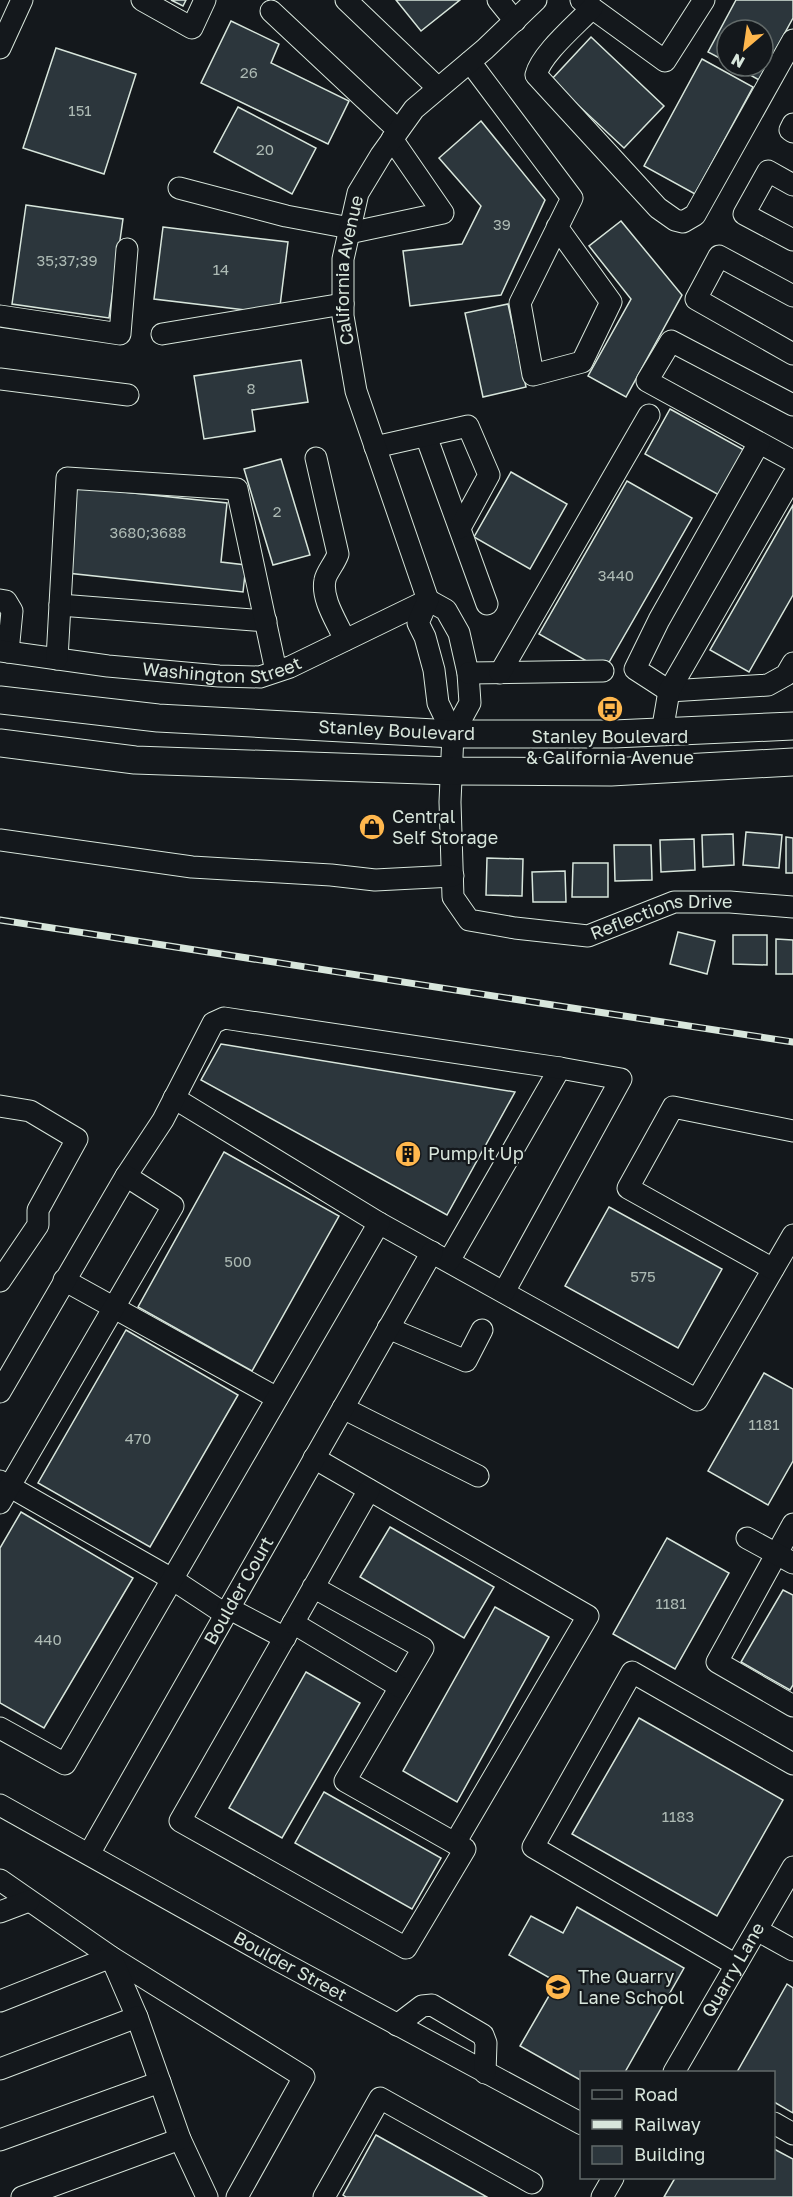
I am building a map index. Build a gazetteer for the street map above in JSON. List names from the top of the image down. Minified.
{"streets":{"main road":["Stanley Boulevard"],"street":["California Avenue","Washington Street","Reflections Drive","Boulder Court","Boulder Street","Quarry Lane"]},"crossings":[["California Avenue","Washington Street"],["Stanley Boulevard","Reflections Drive"],["Boulder Court","Boulder Street"]],"places":{"bus stop":["Stanley Boulevard & California Avenue"],"shop":["Central Self Storage"],"building":["Pump It Up"],"school or university":["The Quarry Lane School"]},"house_numbers":["26","151","20","39","35;37;39","14","8","2","3680;3688","3440","500","575","1181","470","1181","440","1183"],"legend":["Road","Railway","Building"],"north":"bottom left"}
